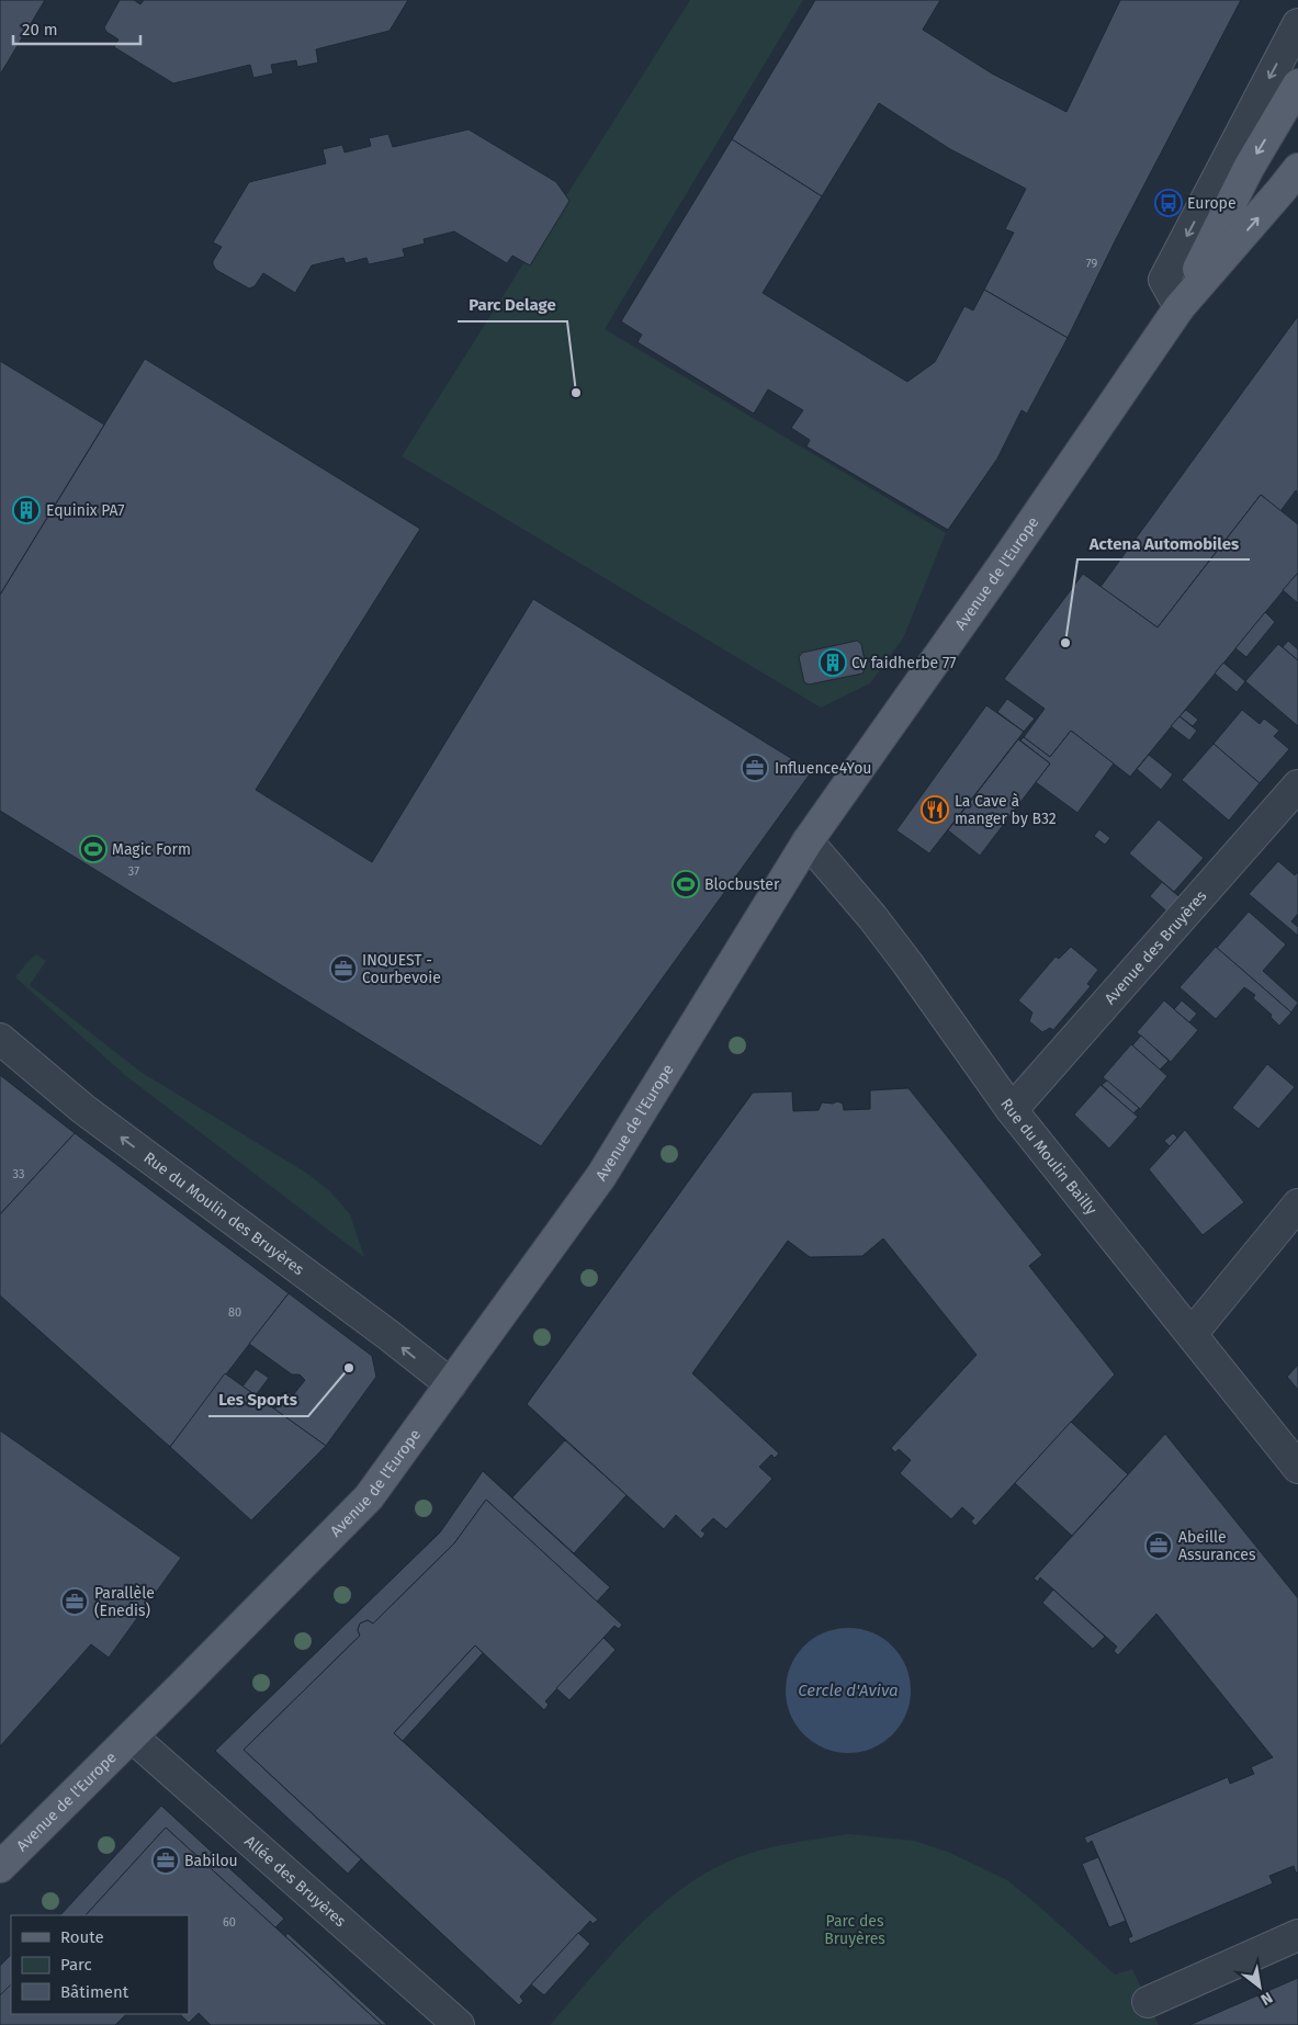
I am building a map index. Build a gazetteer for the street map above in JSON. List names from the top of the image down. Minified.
{"streets":{"main road":["Avenue de l'Europe"],"street":["Avenue des Bruyères","Rue du Moulin Bailly","Rue du Moulin des Bruyères","Allée des Bruyères"]},"crossings":[["Avenue de l'Europe","Rue du Moulin Bailly"],["Avenue de l'Europe","Rue du Moulin des Bruyères"],["Avenue de l'Europe","Allée des Bruyères"],["Avenue des Bruyères","Rue du Moulin Bailly"]],"one_way":["Rue du Moulin des Bruyères"],"water":["Cercle d'Aviva"],"parks":["Parc des Bruyères"],"places":{"bus stop":["Europe"],"other":["Parc Delage","Actena Automobiles","Les Sports"],"building":["Equinix PA7","Cv faidherbe 77"],"office":["Influence4You","INQUEST - Courbevoie","Abeille Assurances","Parallèle (Enedis)","Babilou"],"restaurant":["La Cave à manger by B32"],"sports":["Magic Form","Blocbuster"]},"house_numbers":["79","37","33","80","60"],"legend":["Route","Parc","Bâtiment"],"scale_bar":"20 m","north":"bottom right"}
